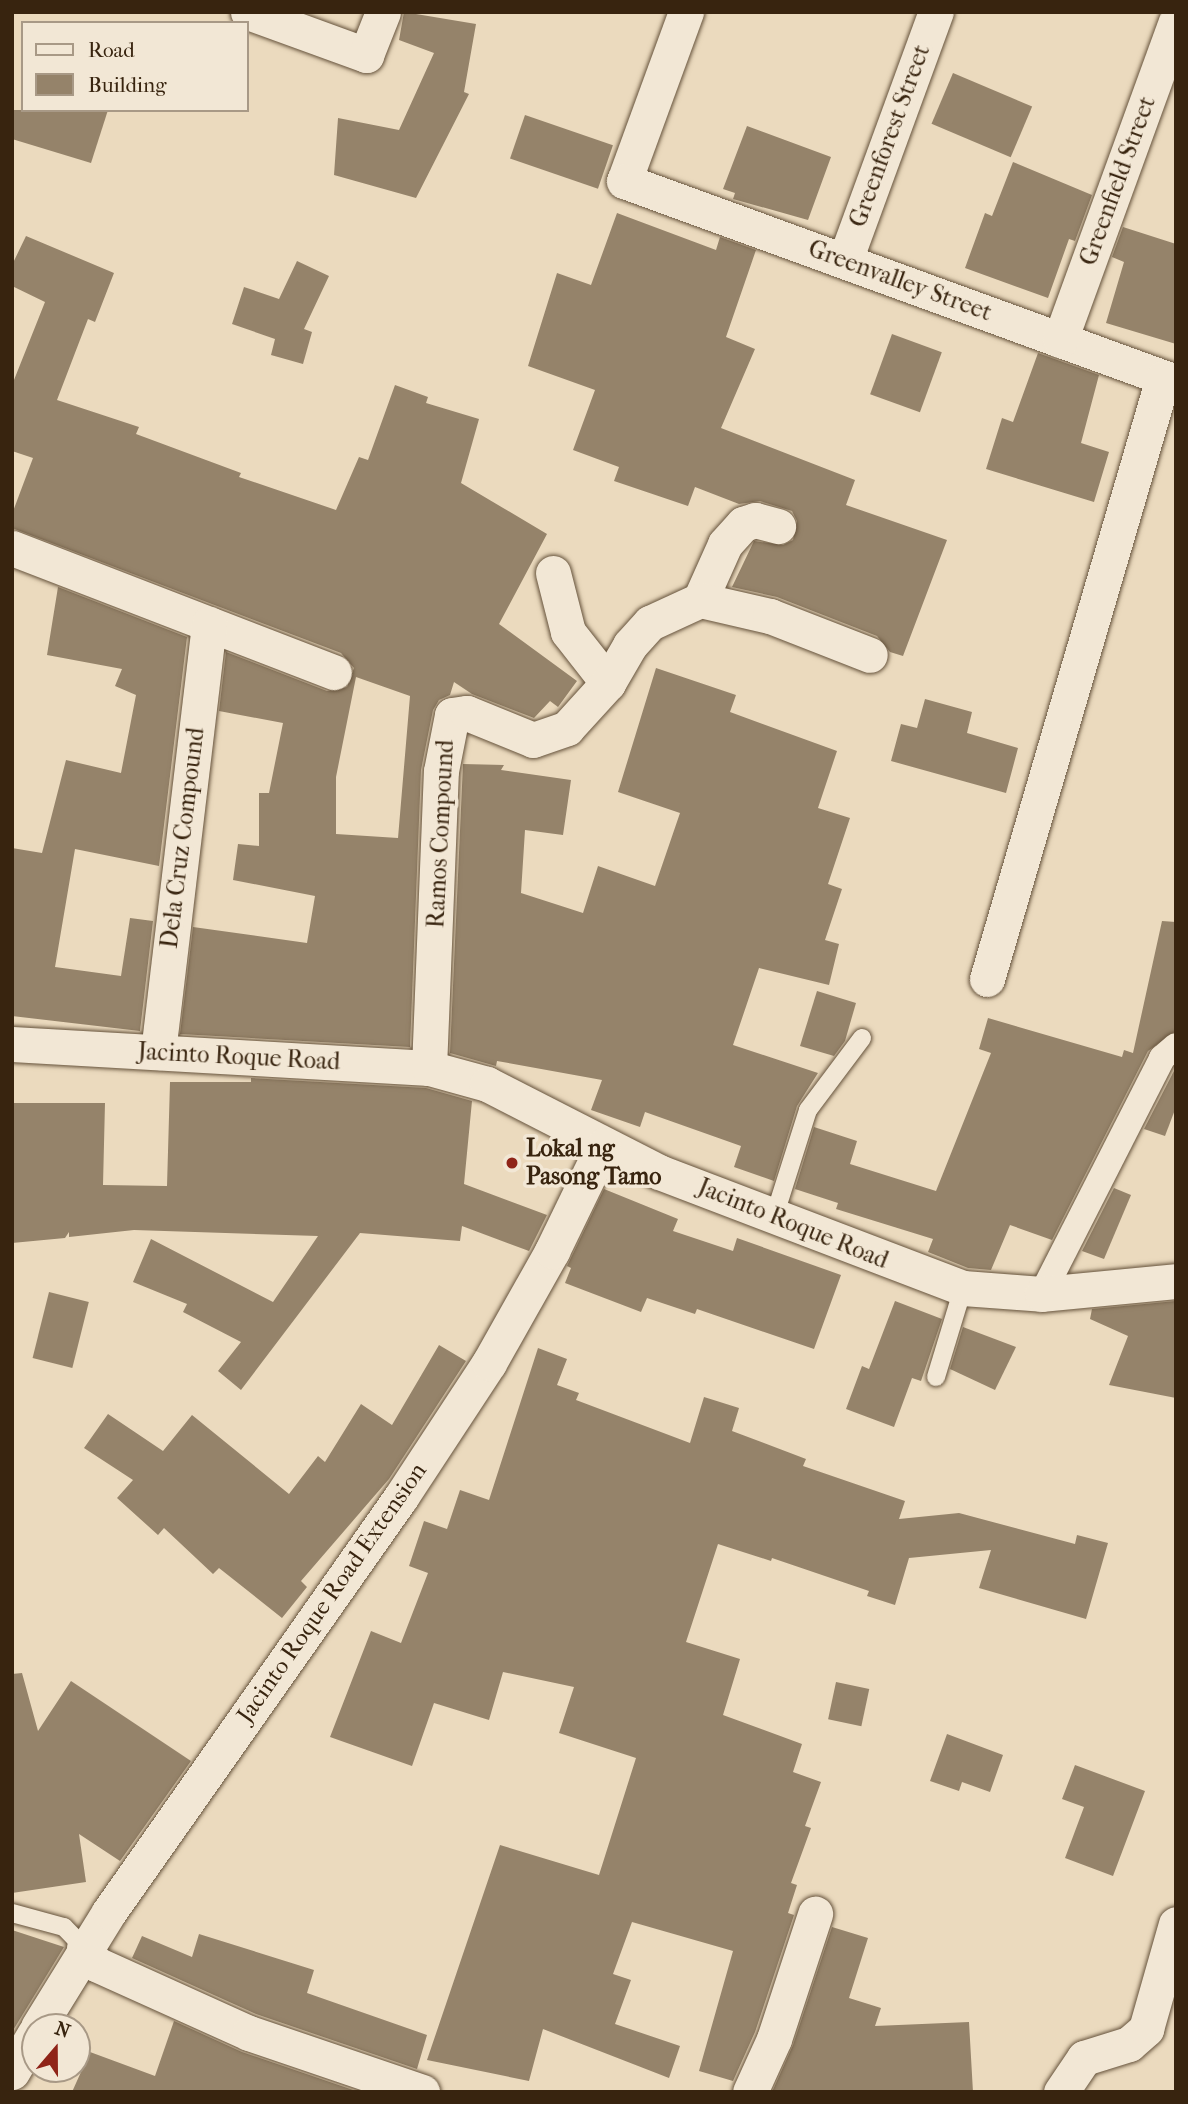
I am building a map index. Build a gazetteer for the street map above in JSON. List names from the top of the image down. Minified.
{"streets":{"street":["Greenforest Street","Greenfield Street","Greenvalley Street","Ramos Compound","Dela Cruz Compound","Jacinto Roque Road","Jacinto Roque Road Extension"]},"crossings":[["Greenforest Street","Greenvalley Street"],["Greenfield Street","Greenvalley Street"],["Ramos Compound","Jacinto Roque Road"],["Dela Cruz Compound","Jacinto Roque Road"],["Jacinto Roque Road","Jacinto Roque Road Extension"]],"places":["Lokal ng Pasong Tamo"],"legend":["Road","Building"],"north":"top"}
